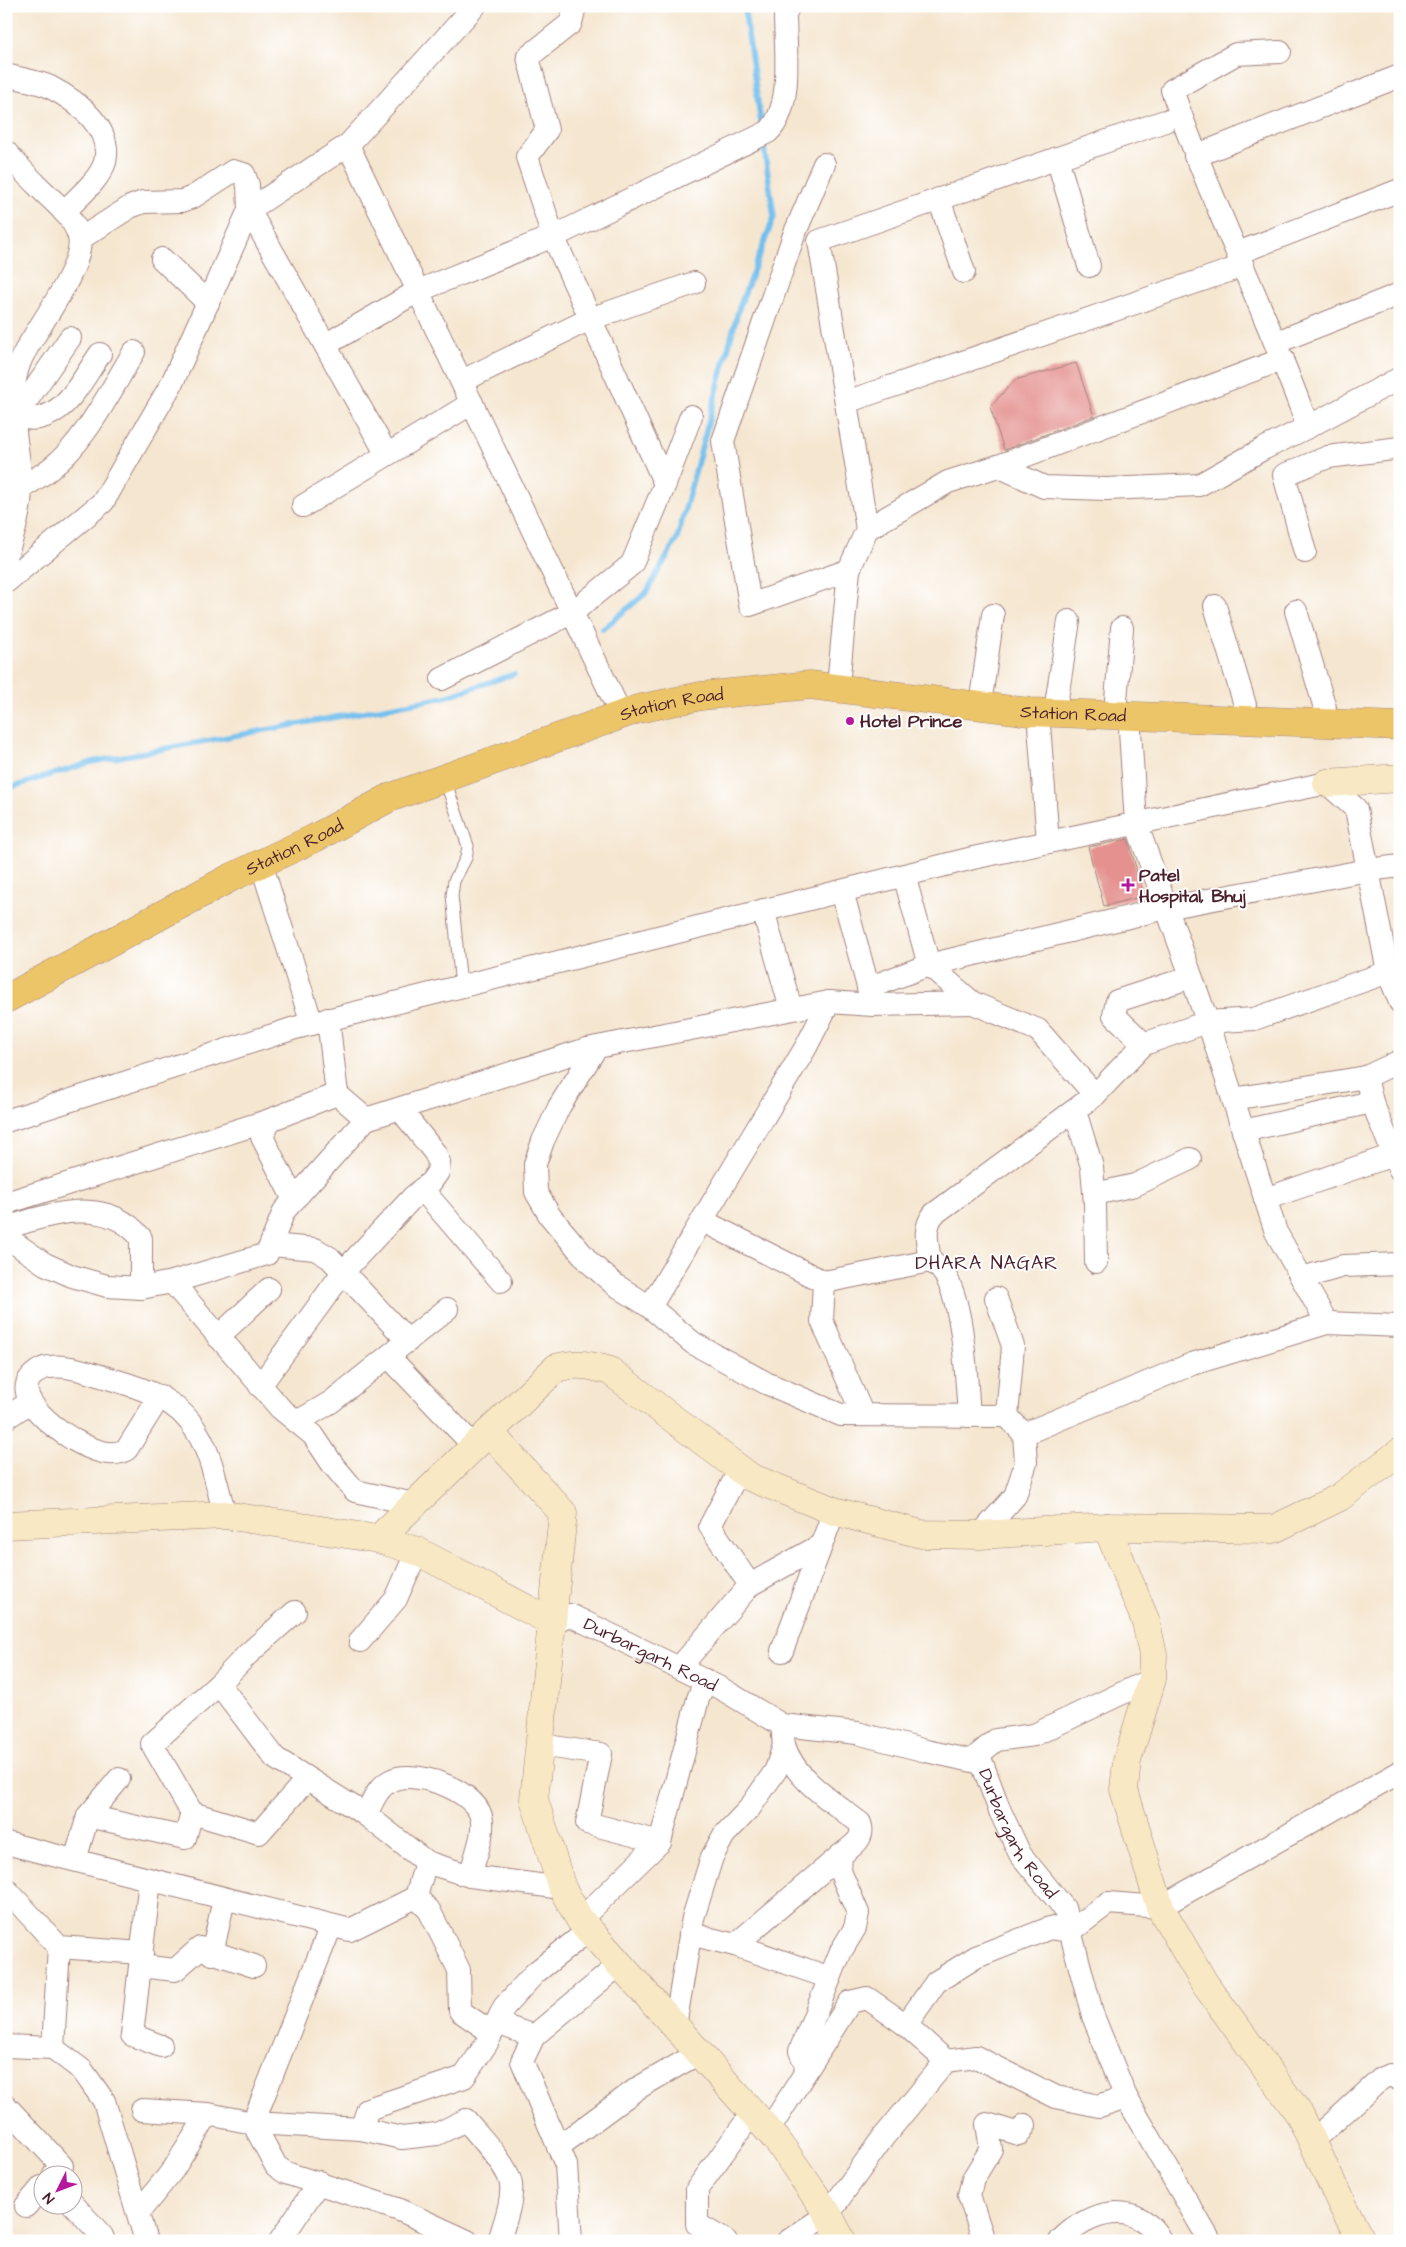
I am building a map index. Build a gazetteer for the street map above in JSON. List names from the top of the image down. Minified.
{"streets":{"main road":["Station Road"],"street":["Durbargarh Road"]},"districts":["DHARA NAGAR"],"places":{"other":["Hotel Prince"],"health":["Patel Hospital, Bhuj"]},"north":"bottom left"}
